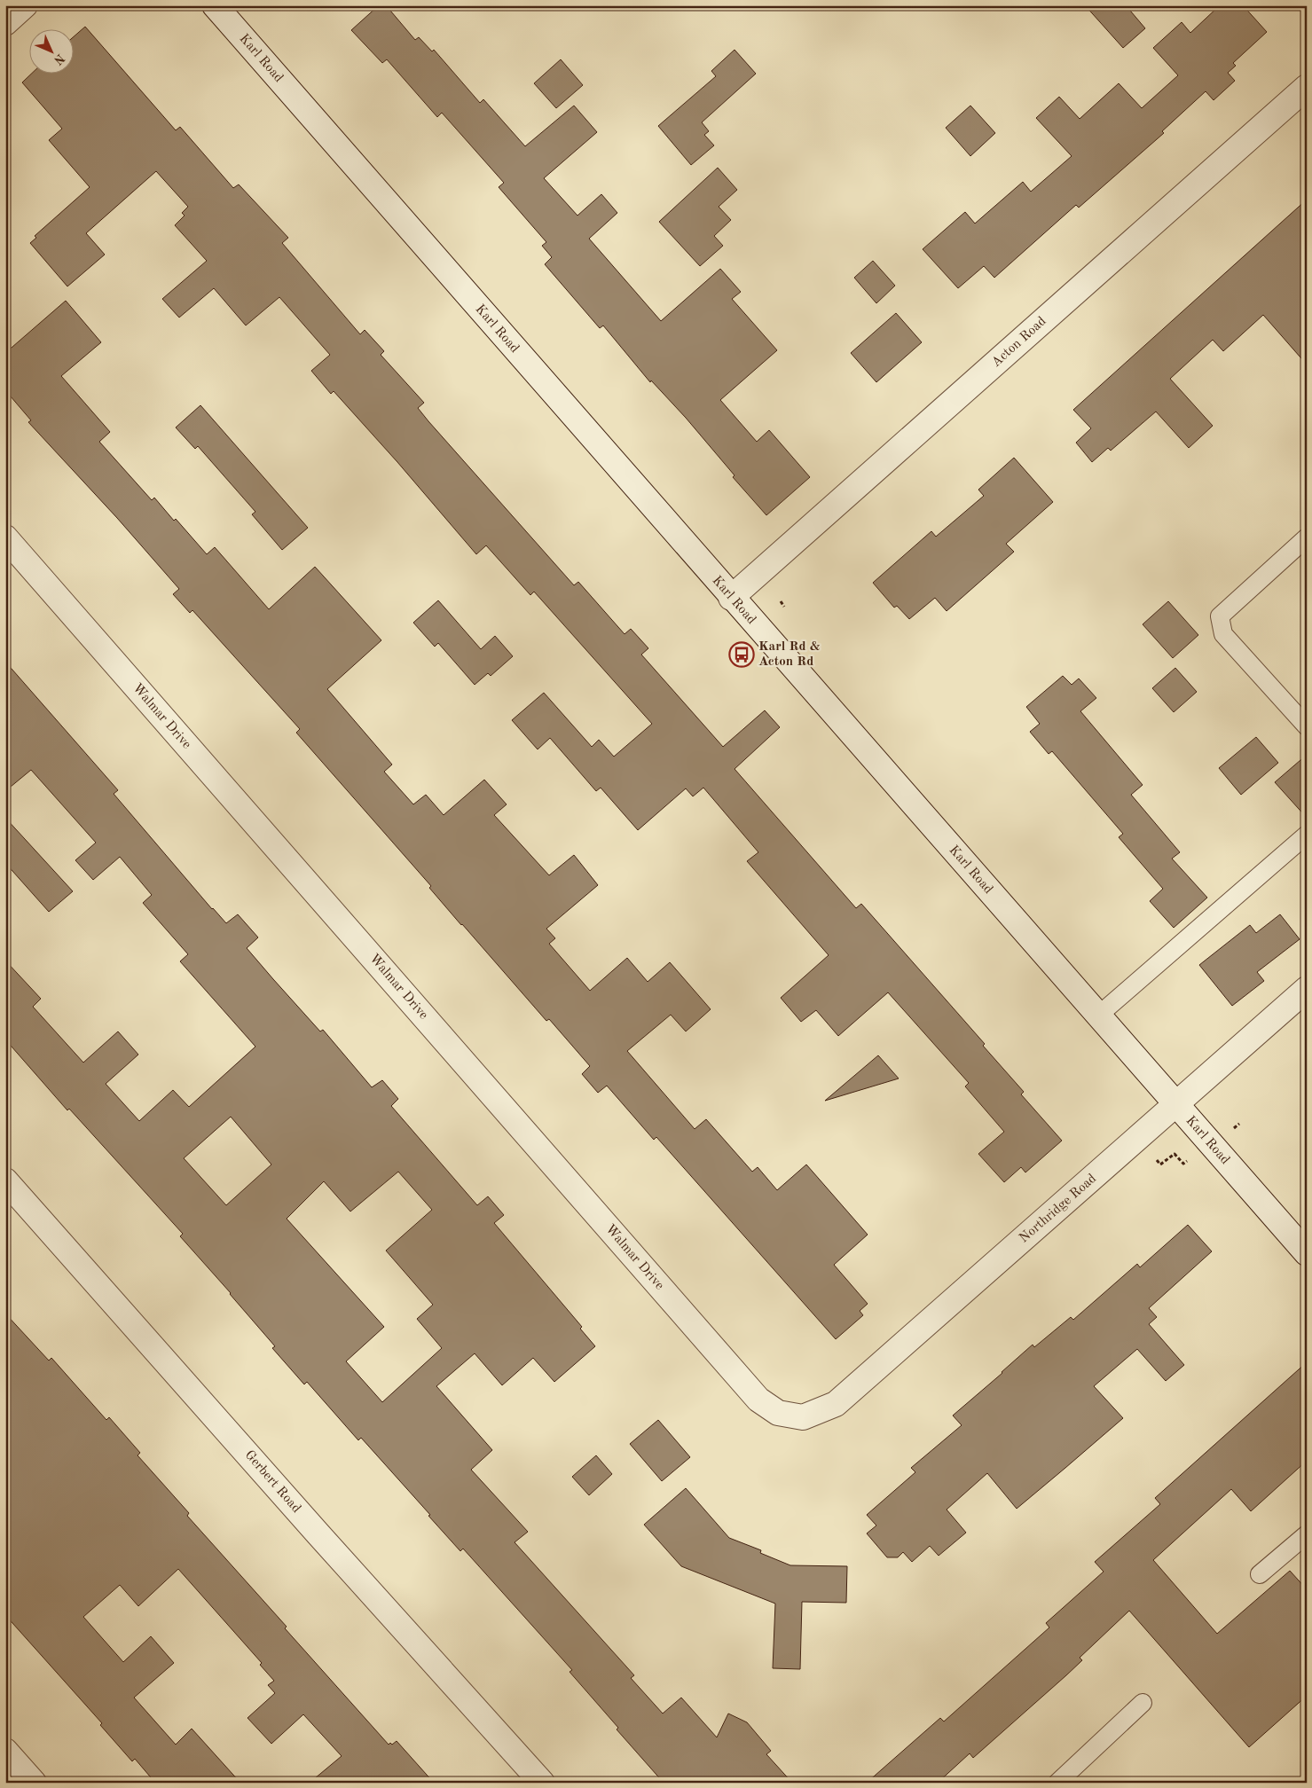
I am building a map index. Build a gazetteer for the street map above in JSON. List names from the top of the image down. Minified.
{"streets":{"street":["Karl Road","Acton Road","Walmar Drive","Northridge Road","Gerbert Road"]},"crossings":[["Karl Road","Acton Road"],["Karl Road","Northridge Road"],["Walmar Drive","Northridge Road"]],"places":{"bus stop":["Karl Rd & Acton Rd"]},"north":"bottom right"}
